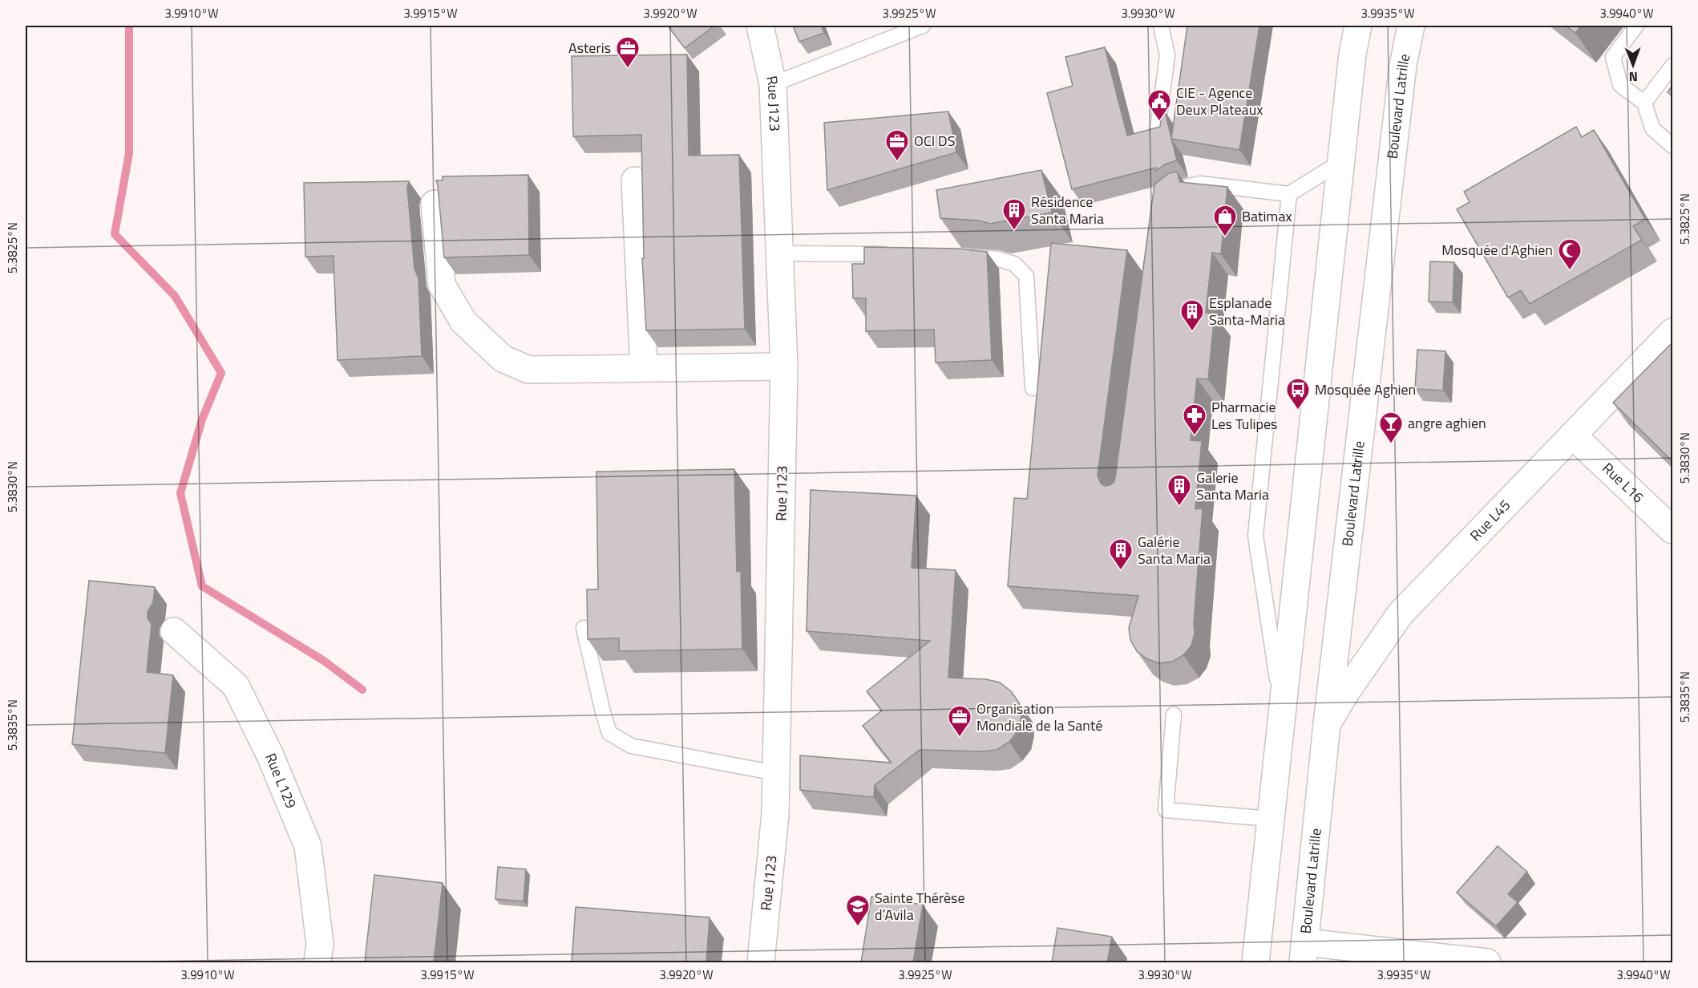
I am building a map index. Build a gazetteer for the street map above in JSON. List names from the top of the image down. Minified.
{"streets":{"street":["Rue J123","Boulevard Latrille","Rue L16","Rue L45","Rue L129"]},"crossings":[["Boulevard Latrille","Rue L45"],["Rue L16","Rue L45"]],"places":{"office":["Asteris","OCI DS","Organisation Mondiale de la Santé"],"public building":["CIE - Agence Deux Plateaux"],"building":["Résidence Santa Maria","Esplanade Santa-Maria","Galerie Santa Maria","Galérie Santa Maria"],"shop":["Batimax"],"mosque":["Mosquée d'Aghien"],"bus stop":["Mosquée Aghien"],"pharmacy":["Pharmacie Les Tulipes"],"bar":["angre aghien"],"school or university":["Sainte Thérèse d’Avila"]},"north":"bottom","coordinates":["3.9910°W","3.9915°W","3.9920°W","3.9925°W","3.9930°W","3.9935°W","3.9940°W","5.3825°N","5.3830°N","5.3835°N"]}
